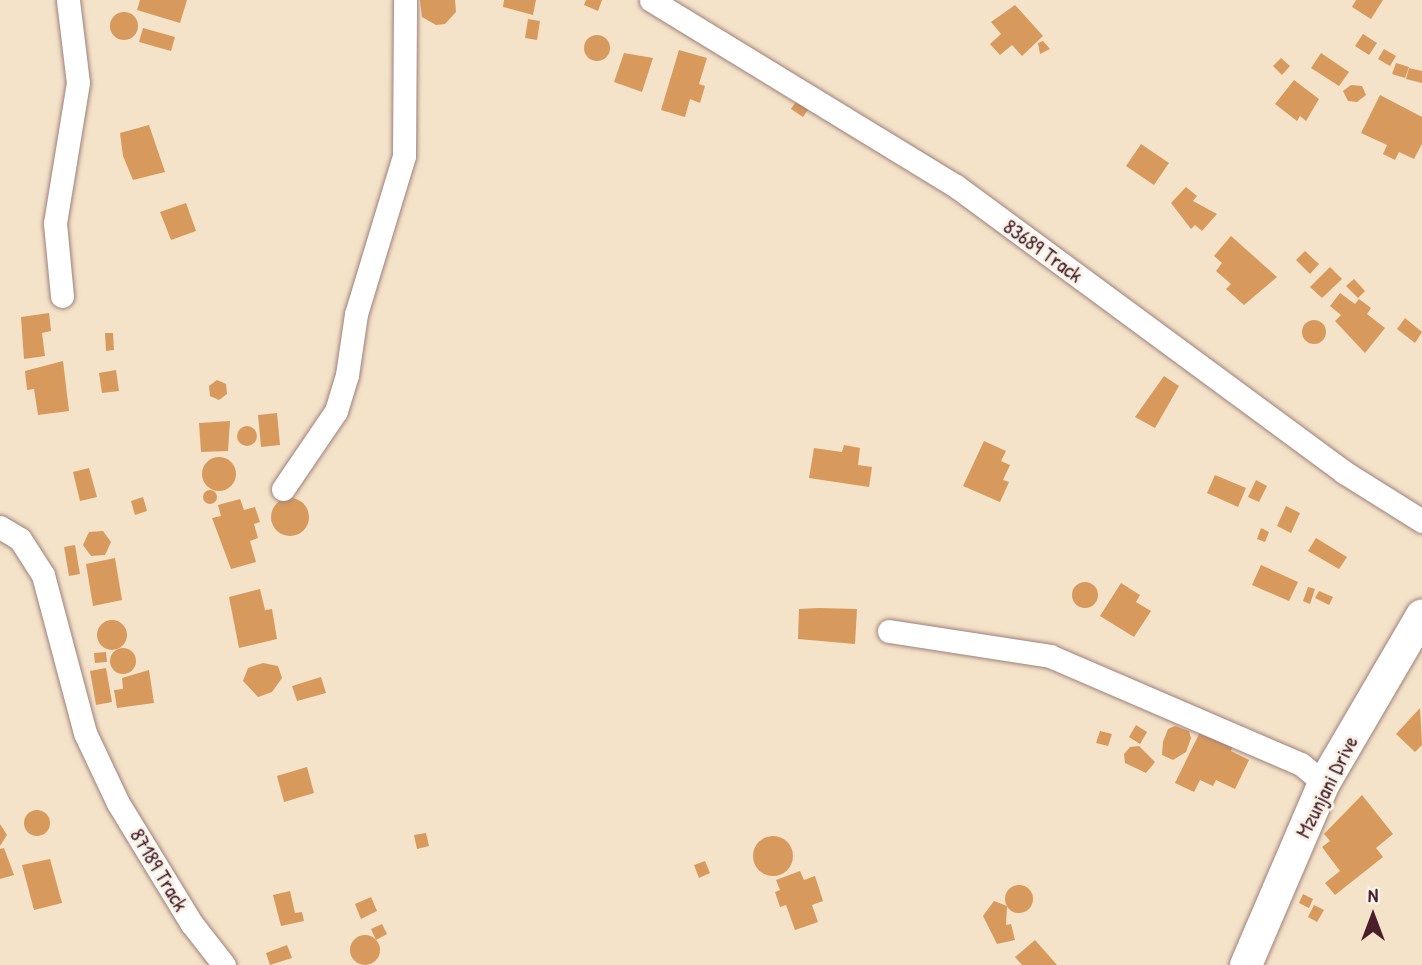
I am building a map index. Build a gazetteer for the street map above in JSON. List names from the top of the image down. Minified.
{"streets":{"main road":["Mzunjani Drive"],"street":["83689 Track","87189 Track"]},"north":"top"}
